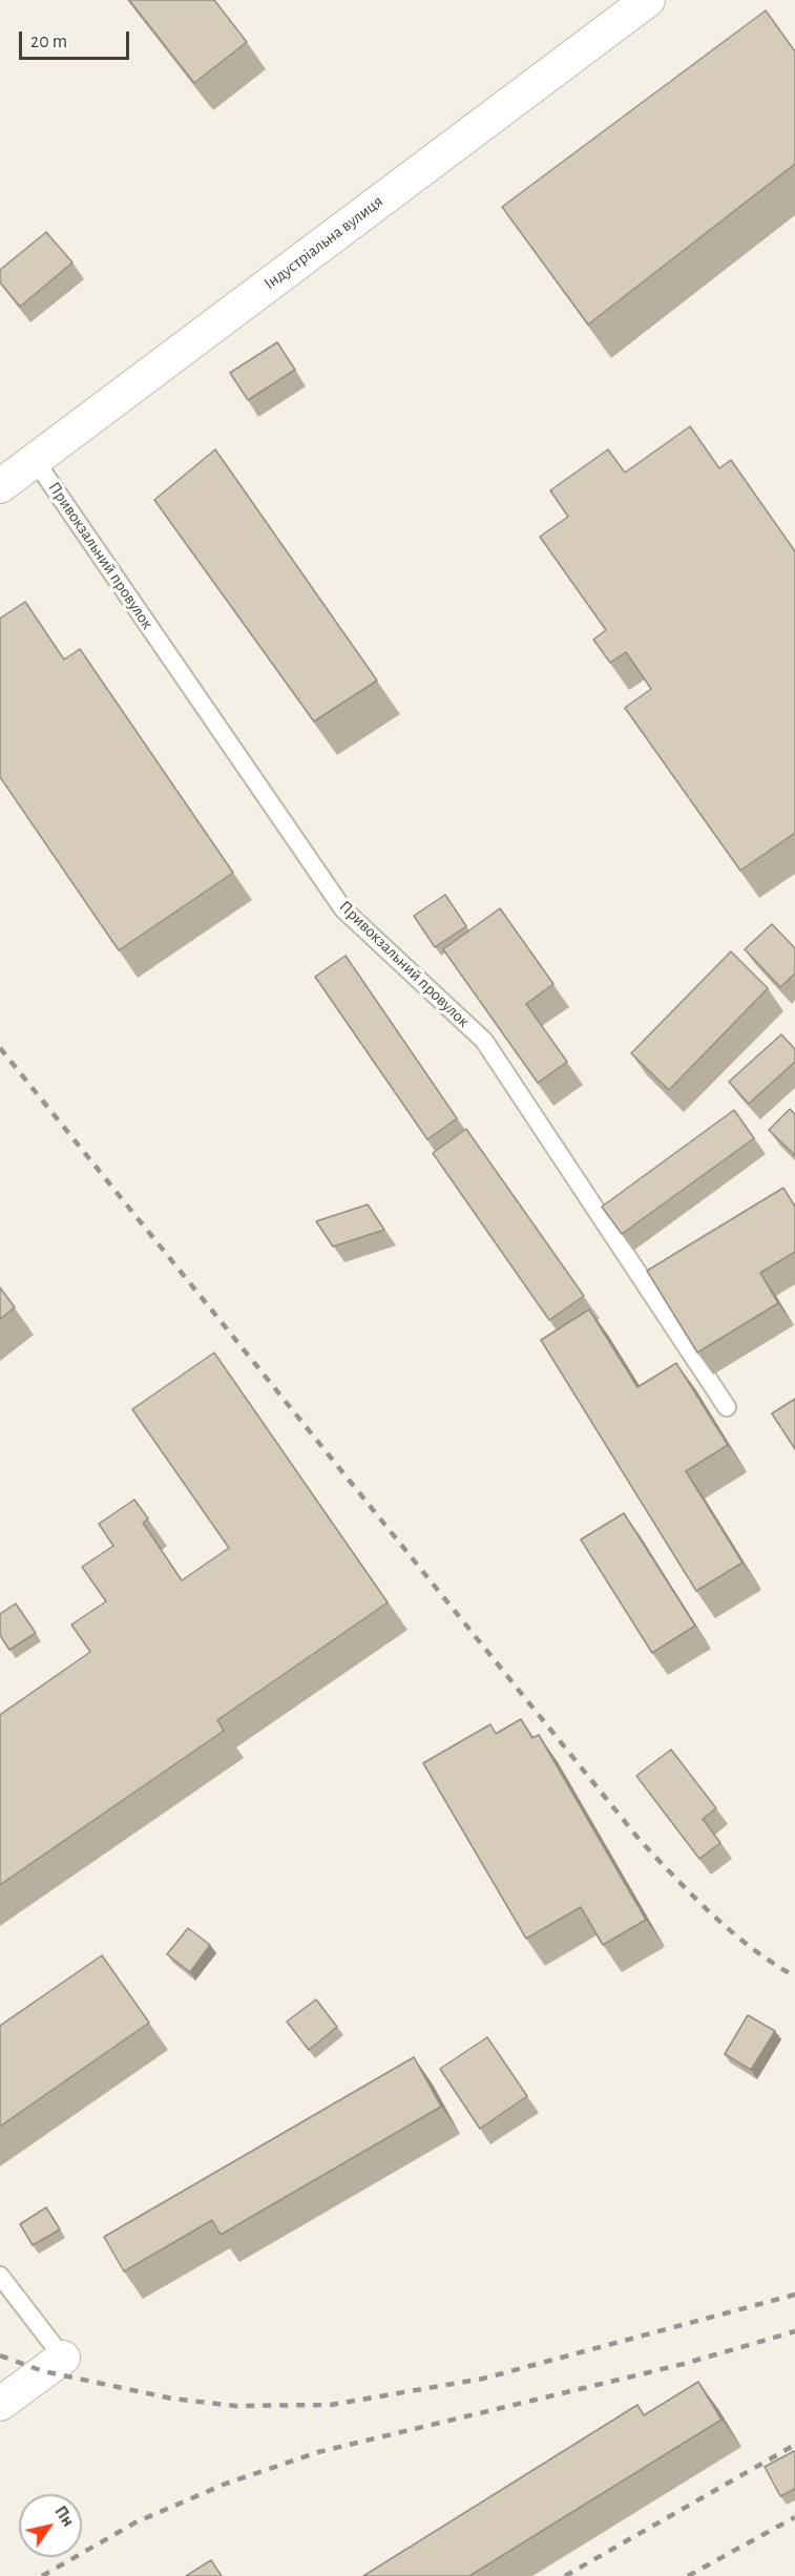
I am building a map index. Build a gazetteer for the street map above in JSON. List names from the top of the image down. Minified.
{"streets":{"street":["Індустріальна вулиця"],"lane":["Привокзальний провулок"]},"crossings":[["Індустріальна вулиця","Привокзальний провулок"]],"scale_bar":"20 m","north":"top right"}
